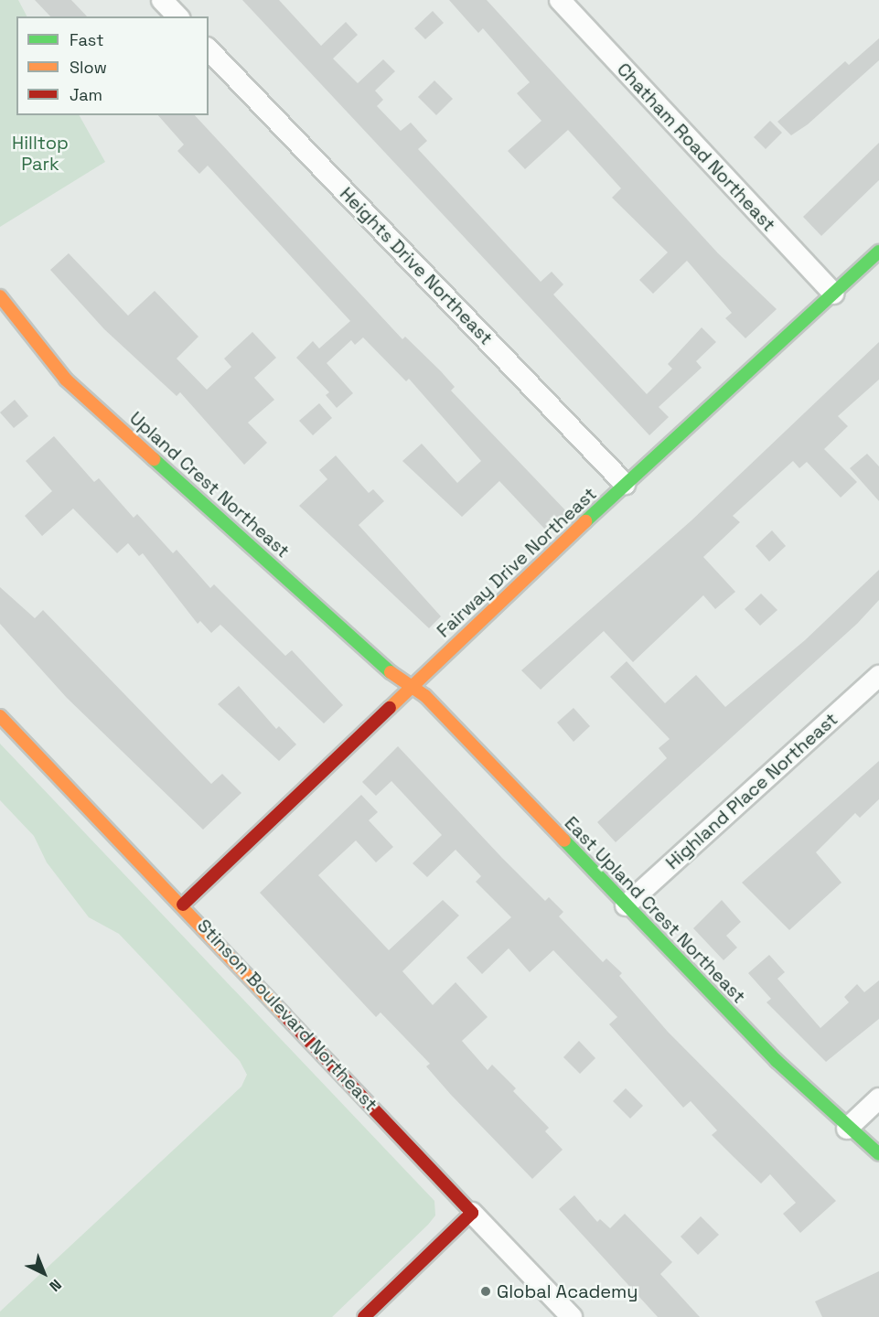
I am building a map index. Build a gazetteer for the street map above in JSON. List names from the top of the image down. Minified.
{"streets":{"street":["Chatham Road Northeast","Heights Drive Northeast","Upland Crest Northeast","Fairway Drive Northeast","Highland Place Northeast","East Upland Crest Northeast","Stinson Boulevard Northeast"]},"crossings":[["Chatham Road Northeast","Fairway Drive Northeast"],["Heights Drive Northeast","Fairway Drive Northeast"],["Upland Crest Northeast","Fairway Drive Northeast"],["Upland Crest Northeast","East Upland Crest Northeast"],["Fairway Drive Northeast","East Upland Crest Northeast"],["Fairway Drive Northeast","Stinson Boulevard Northeast"],["Highland Place Northeast","East Upland Crest Northeast"]],"parks":["Hilltop Park"],"places":["Global Academy"],"legend":["Fast","Slow","Jam"],"north":"bottom right"}
